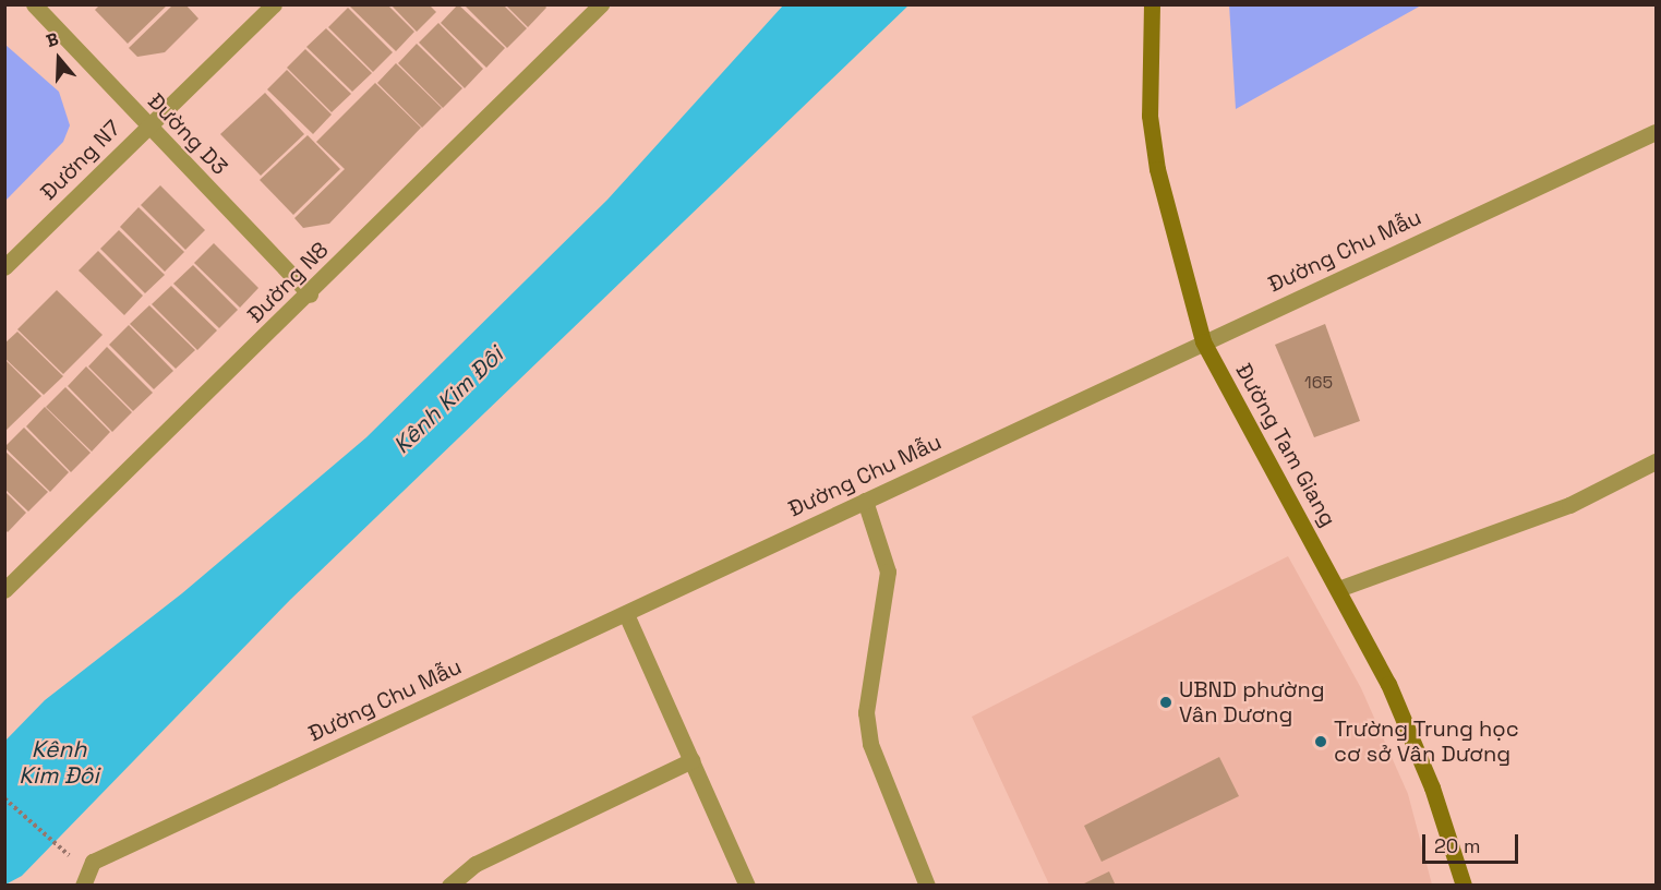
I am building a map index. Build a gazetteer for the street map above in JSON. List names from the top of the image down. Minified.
{"streets":{"main road":["Đường Tam Giang"],"street":["Đường D3","Đường N7","Đường Chu Mẫu","Đường N8"]},"crossings":[["Đường D3","Đường N7"],["Đường D3","Đường N8"],["Đường Chu Mẫu","Đường Tam Giang"]],"water":["Kênh Kim Đôi"],"places":["UBND phường Vân Dương","Trường Trung học cơ sở Vân Dương"],"house_numbers":["165"],"scale_bar":"20 m","north":"top"}
